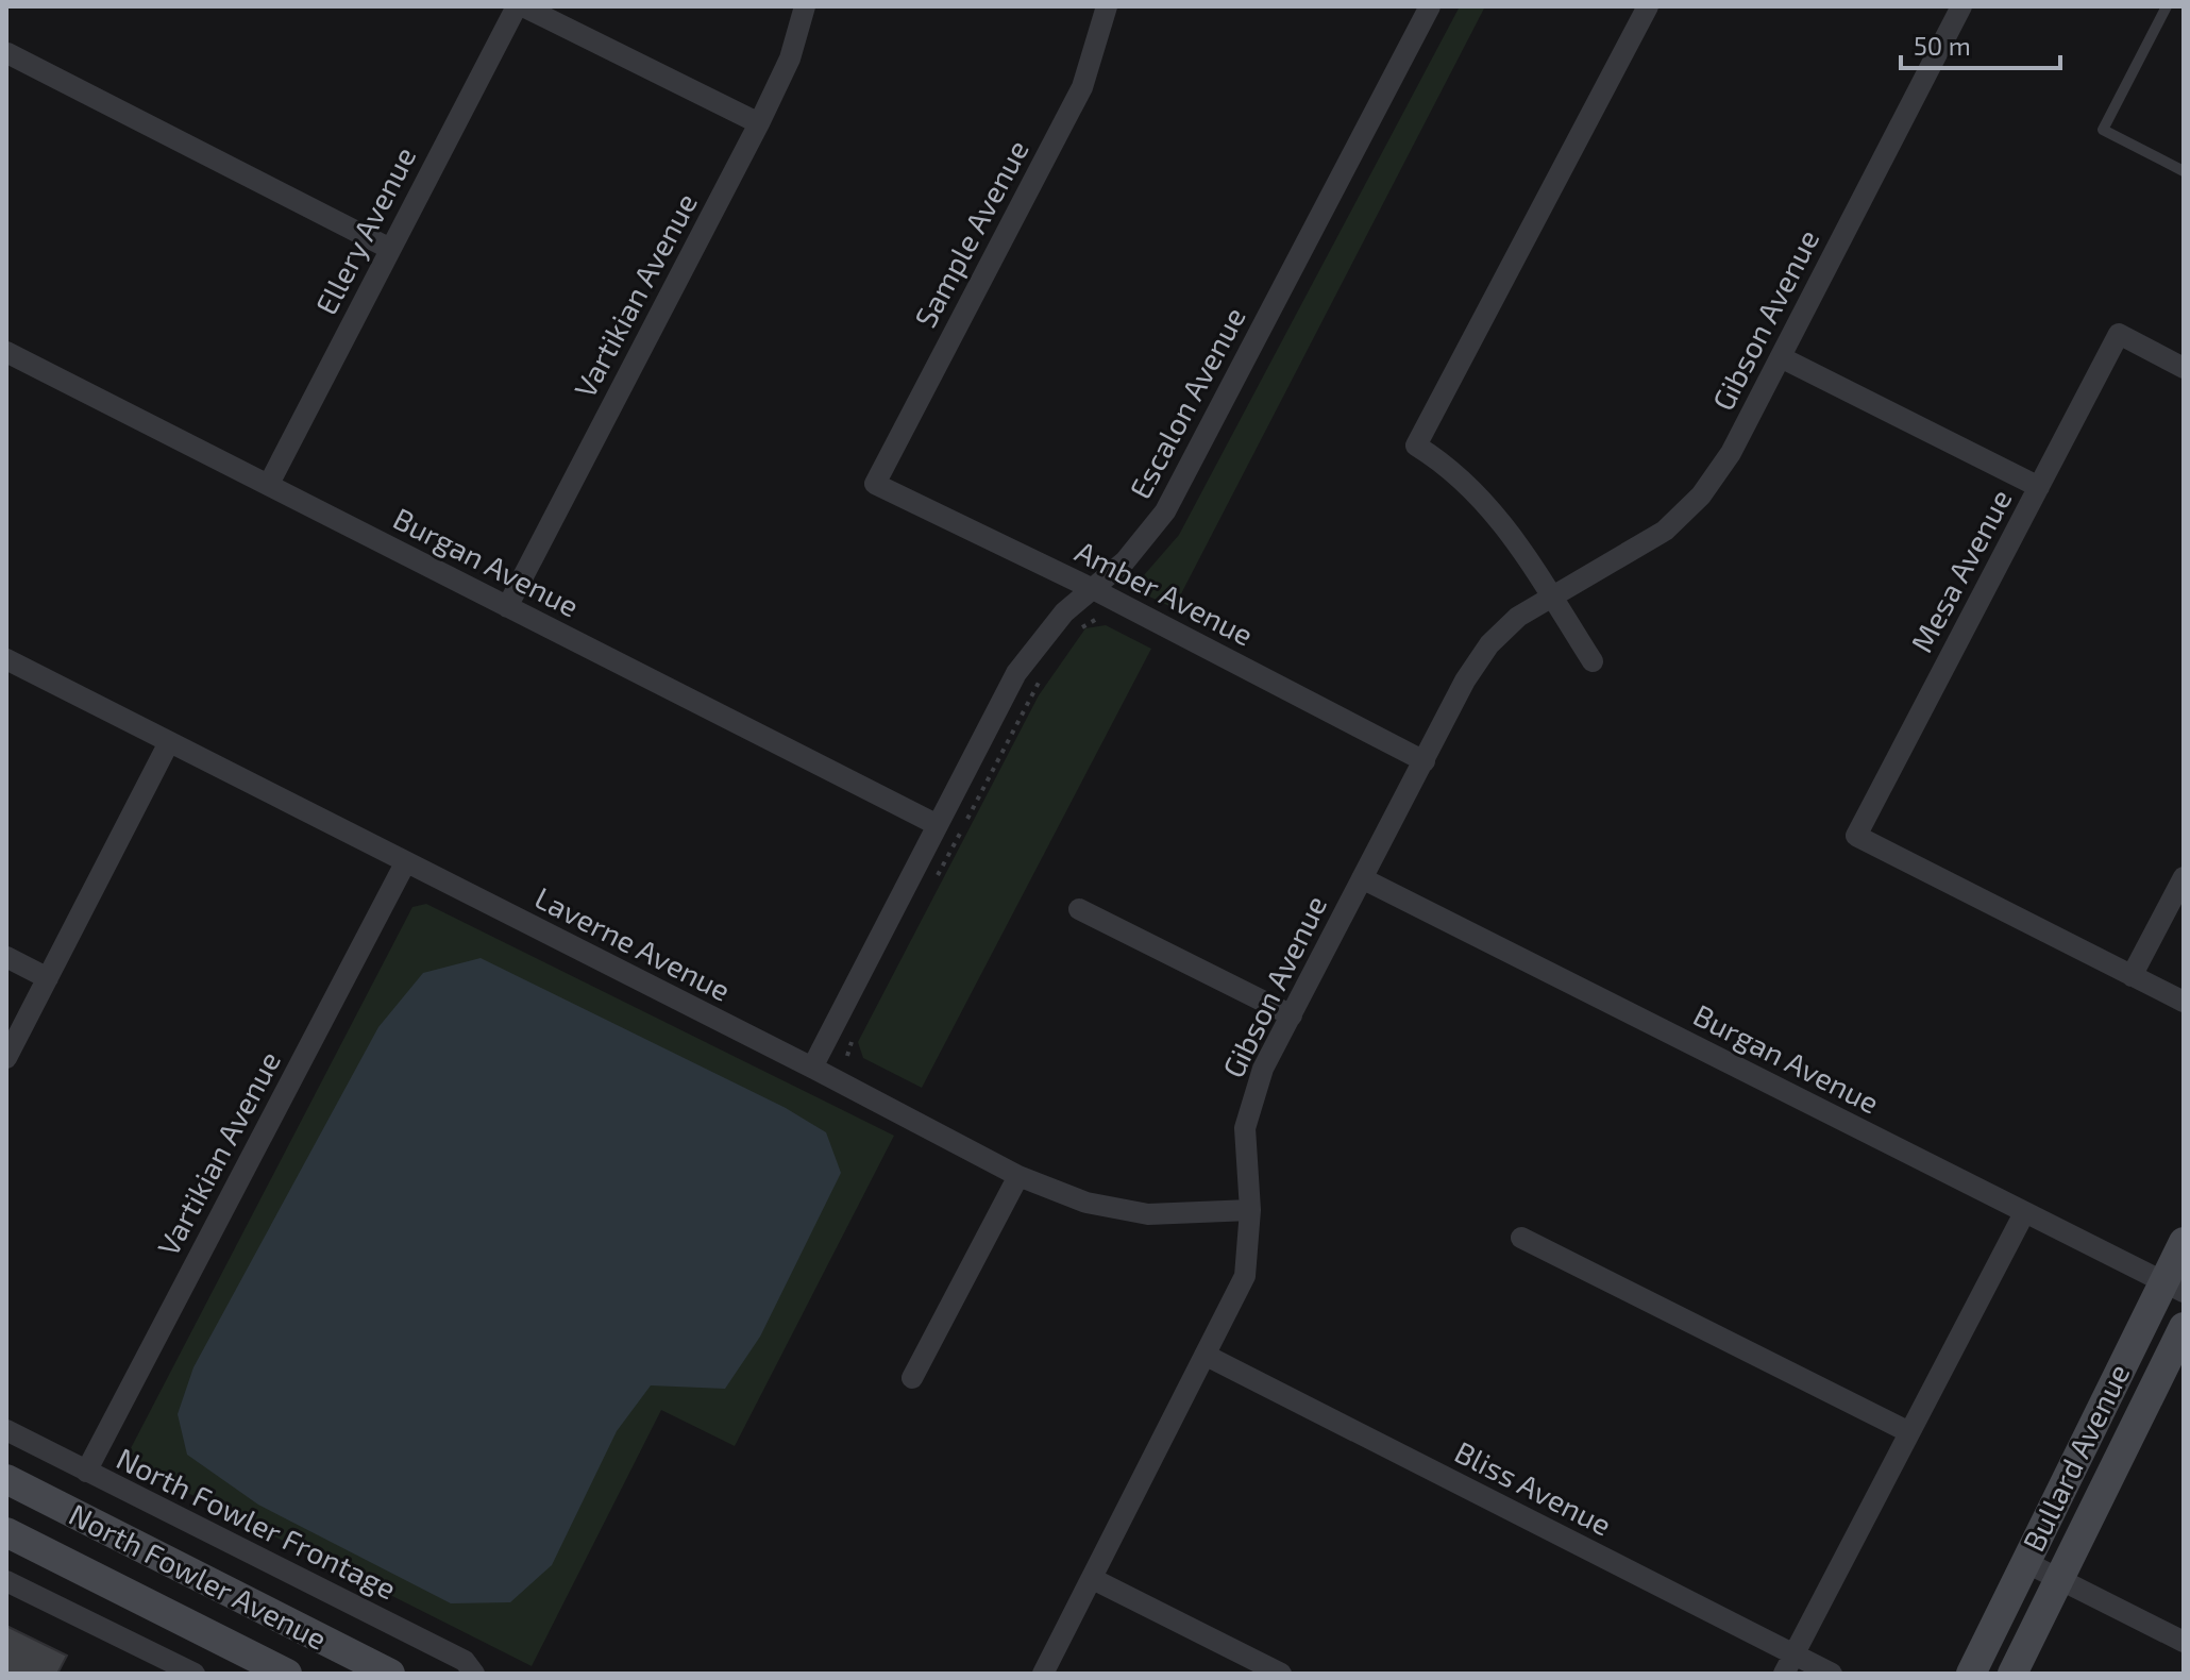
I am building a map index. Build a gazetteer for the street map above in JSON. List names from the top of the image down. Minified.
{"streets":{"main road":["Bullard Avenue","North Fowler Avenue"],"street":["Ellery Avenue","Sample Avenue","Vartikian Avenue","Gibson Avenue","Escalon Avenue","Burgan Avenue","Mesa Avenue","Amber Avenue","Laverne Avenue","Bliss Avenue","North Fowler Frontage"]},"crossings":[["Ellery Avenue","Burgan Avenue"],["Sample Avenue","Amber Avenue"],["Vartikian Avenue","Burgan Avenue"],["Vartikian Avenue","Laverne Avenue"],["Vartikian Avenue","North Fowler Frontage"],["Gibson Avenue","Burgan Avenue"],["Gibson Avenue","Amber Avenue"],["Gibson Avenue","Laverne Avenue"],["Gibson Avenue","Bliss Avenue"],["Escalon Avenue","Burgan Avenue"],["Escalon Avenue","Amber Avenue"],["Escalon Avenue","Laverne Avenue"],["Burgan Avenue","Bullard Avenue"]],"scale_bar":"50 m"}
